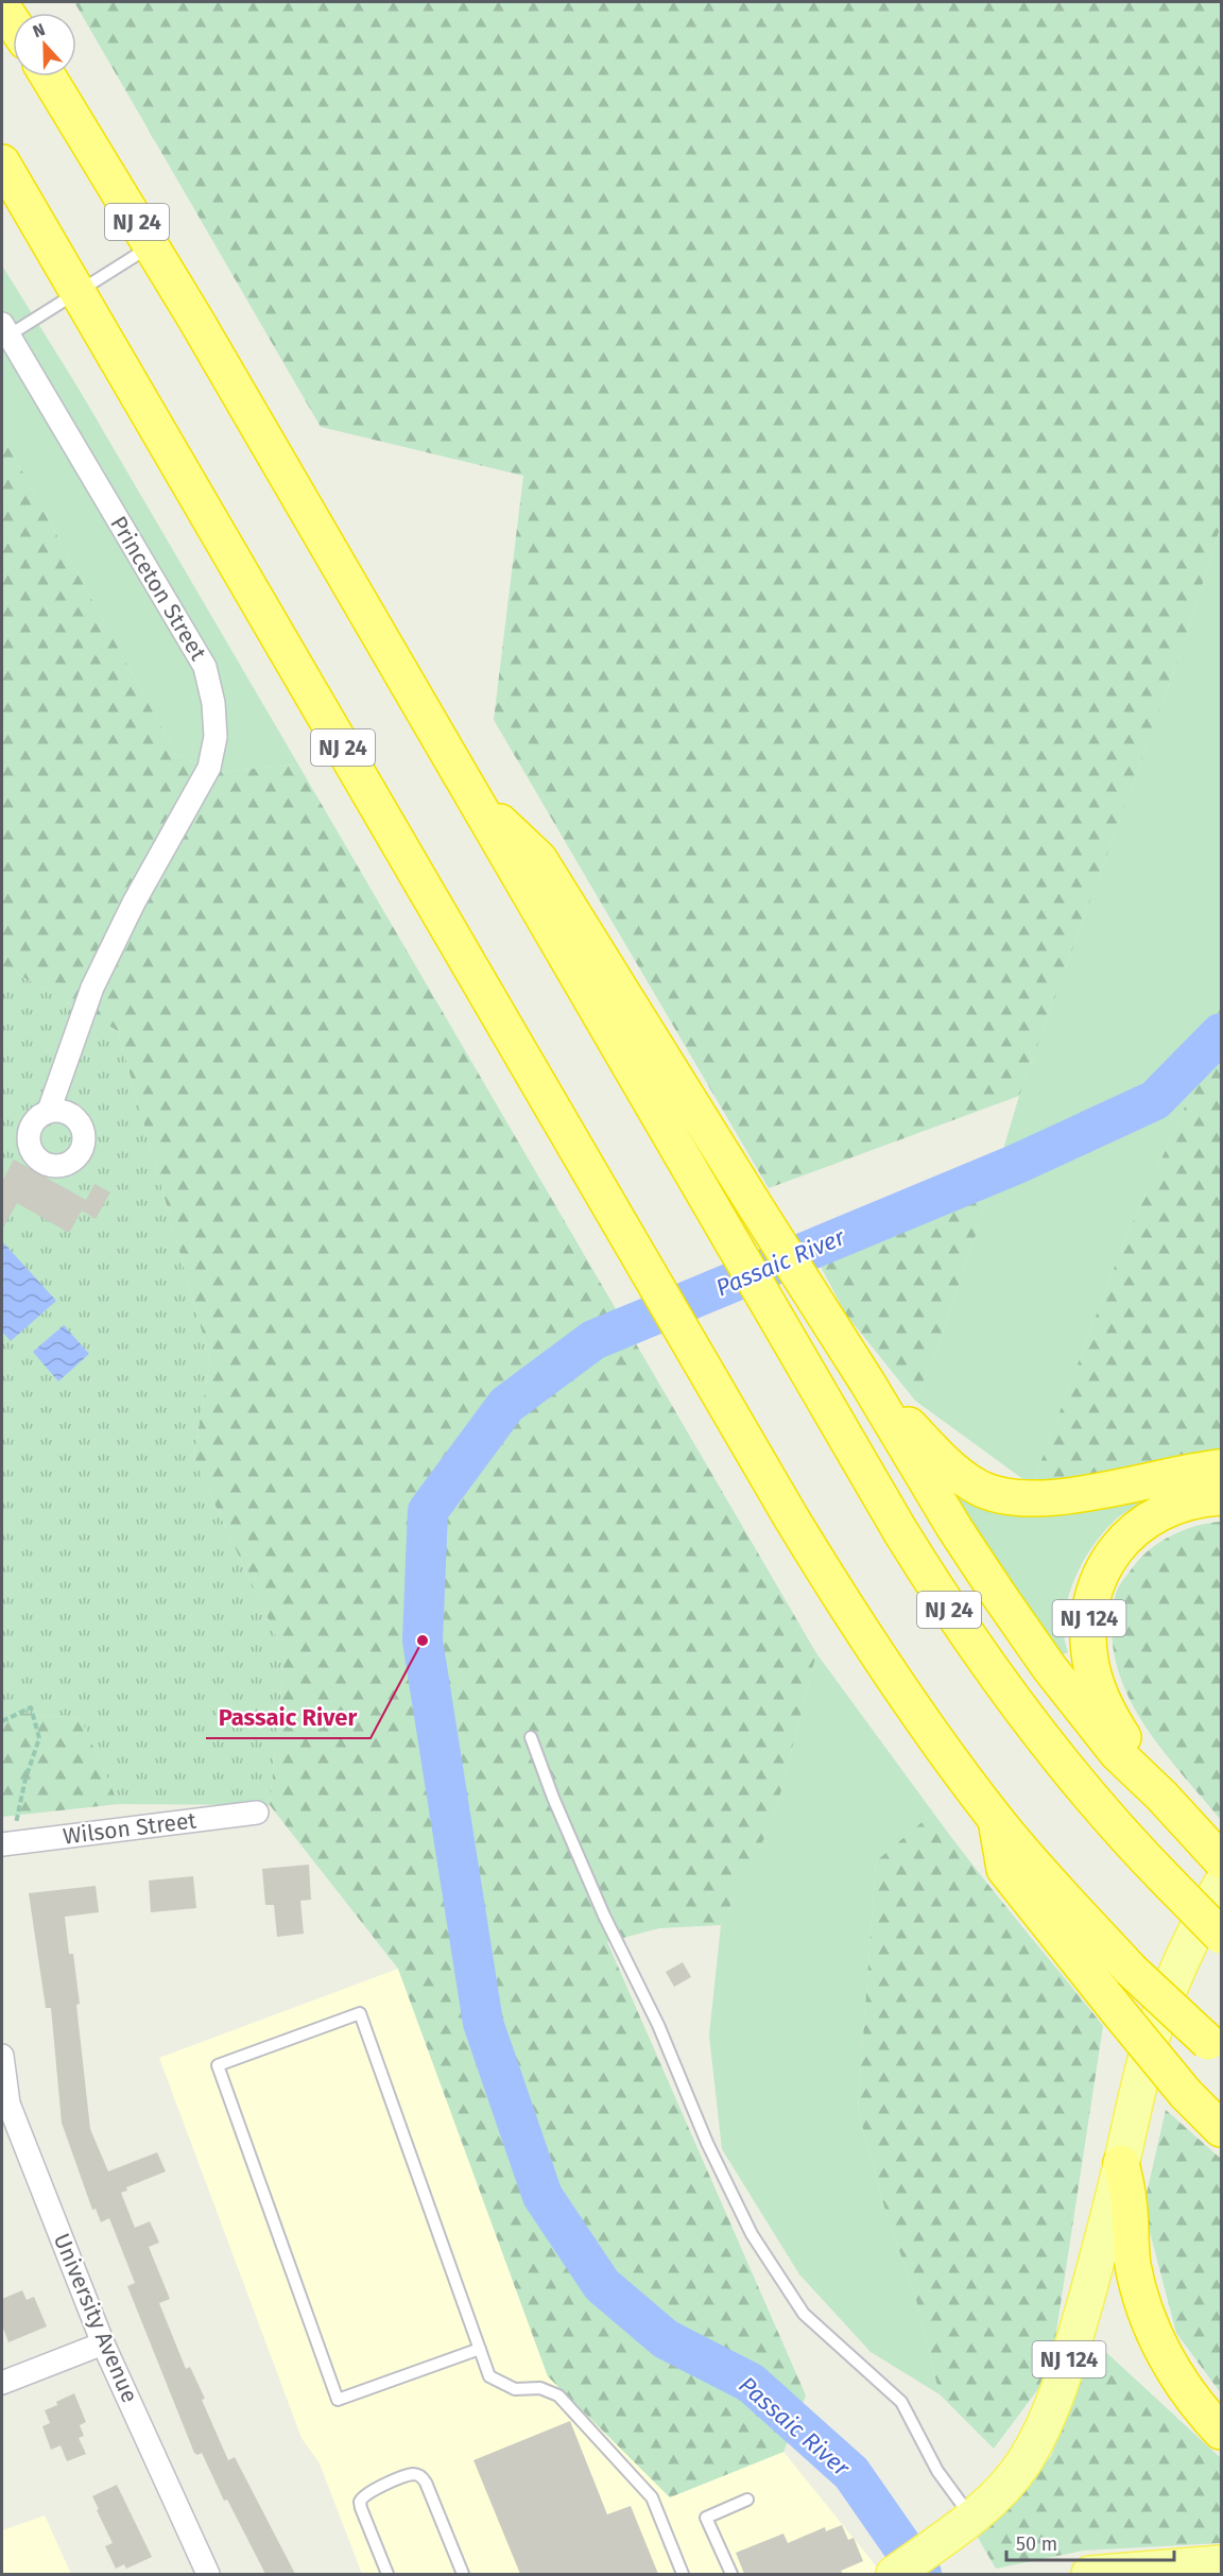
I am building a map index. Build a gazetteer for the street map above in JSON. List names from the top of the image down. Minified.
{"streets":{"highway":["NJ 24","NJ 124"],"street":["Princeton Street","Wilson Street","University Avenue"]},"water":["Passaic River"],"places":["Passaic River"],"scale_bar":"50 m","north":"top"}
